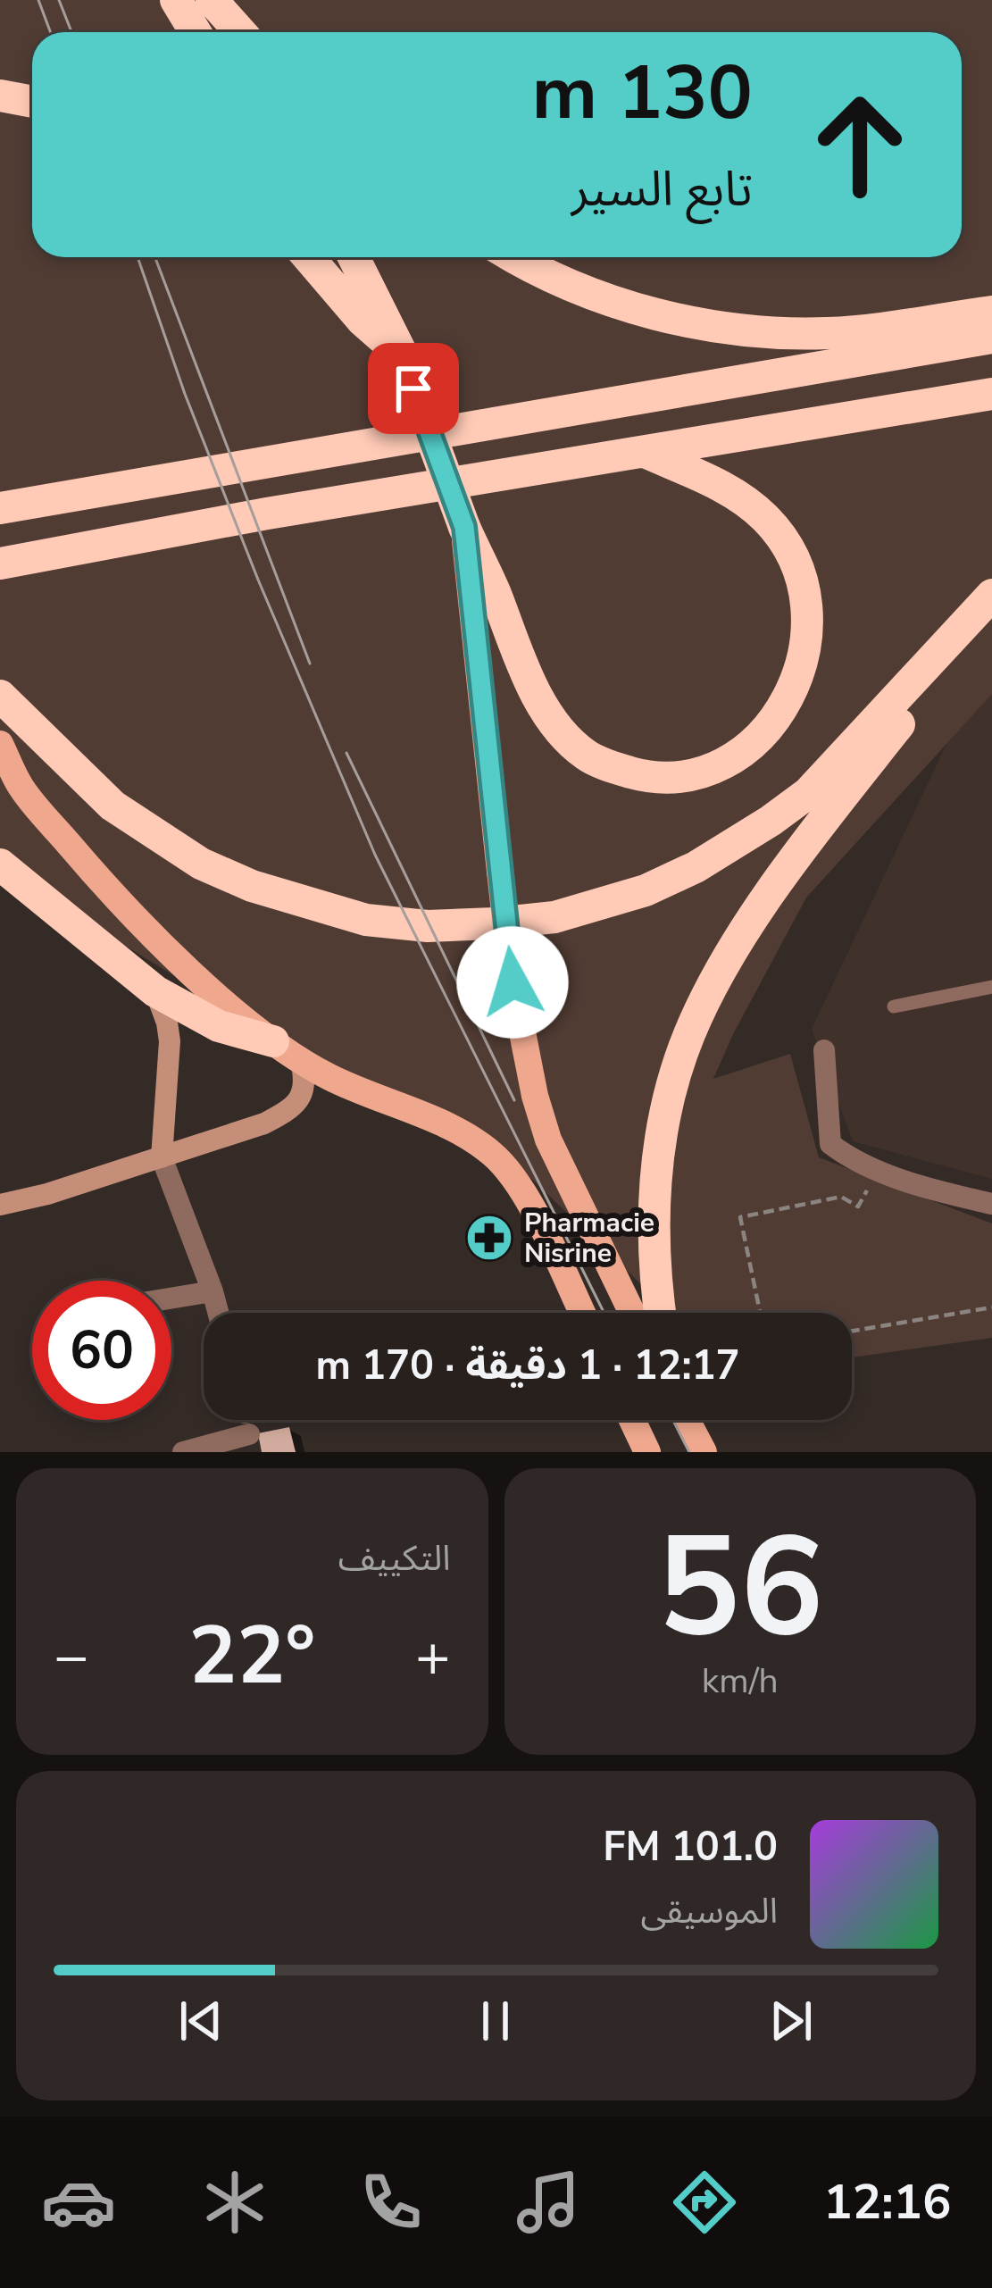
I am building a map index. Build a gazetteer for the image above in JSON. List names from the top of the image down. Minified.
{"places":{"pharmacy":["Pharmacie Nisrine"]},"page":{"turn":["130 m","تابع السير"],"limit":"60","trip":"12:17 · 1 دقيقة · 170 m","tile":[["56","km/h"],"التكييف"],"heat":["−","22°","+"],"song":["101.0 FM","الموسيقى"],"tabs":"12:16"}}
